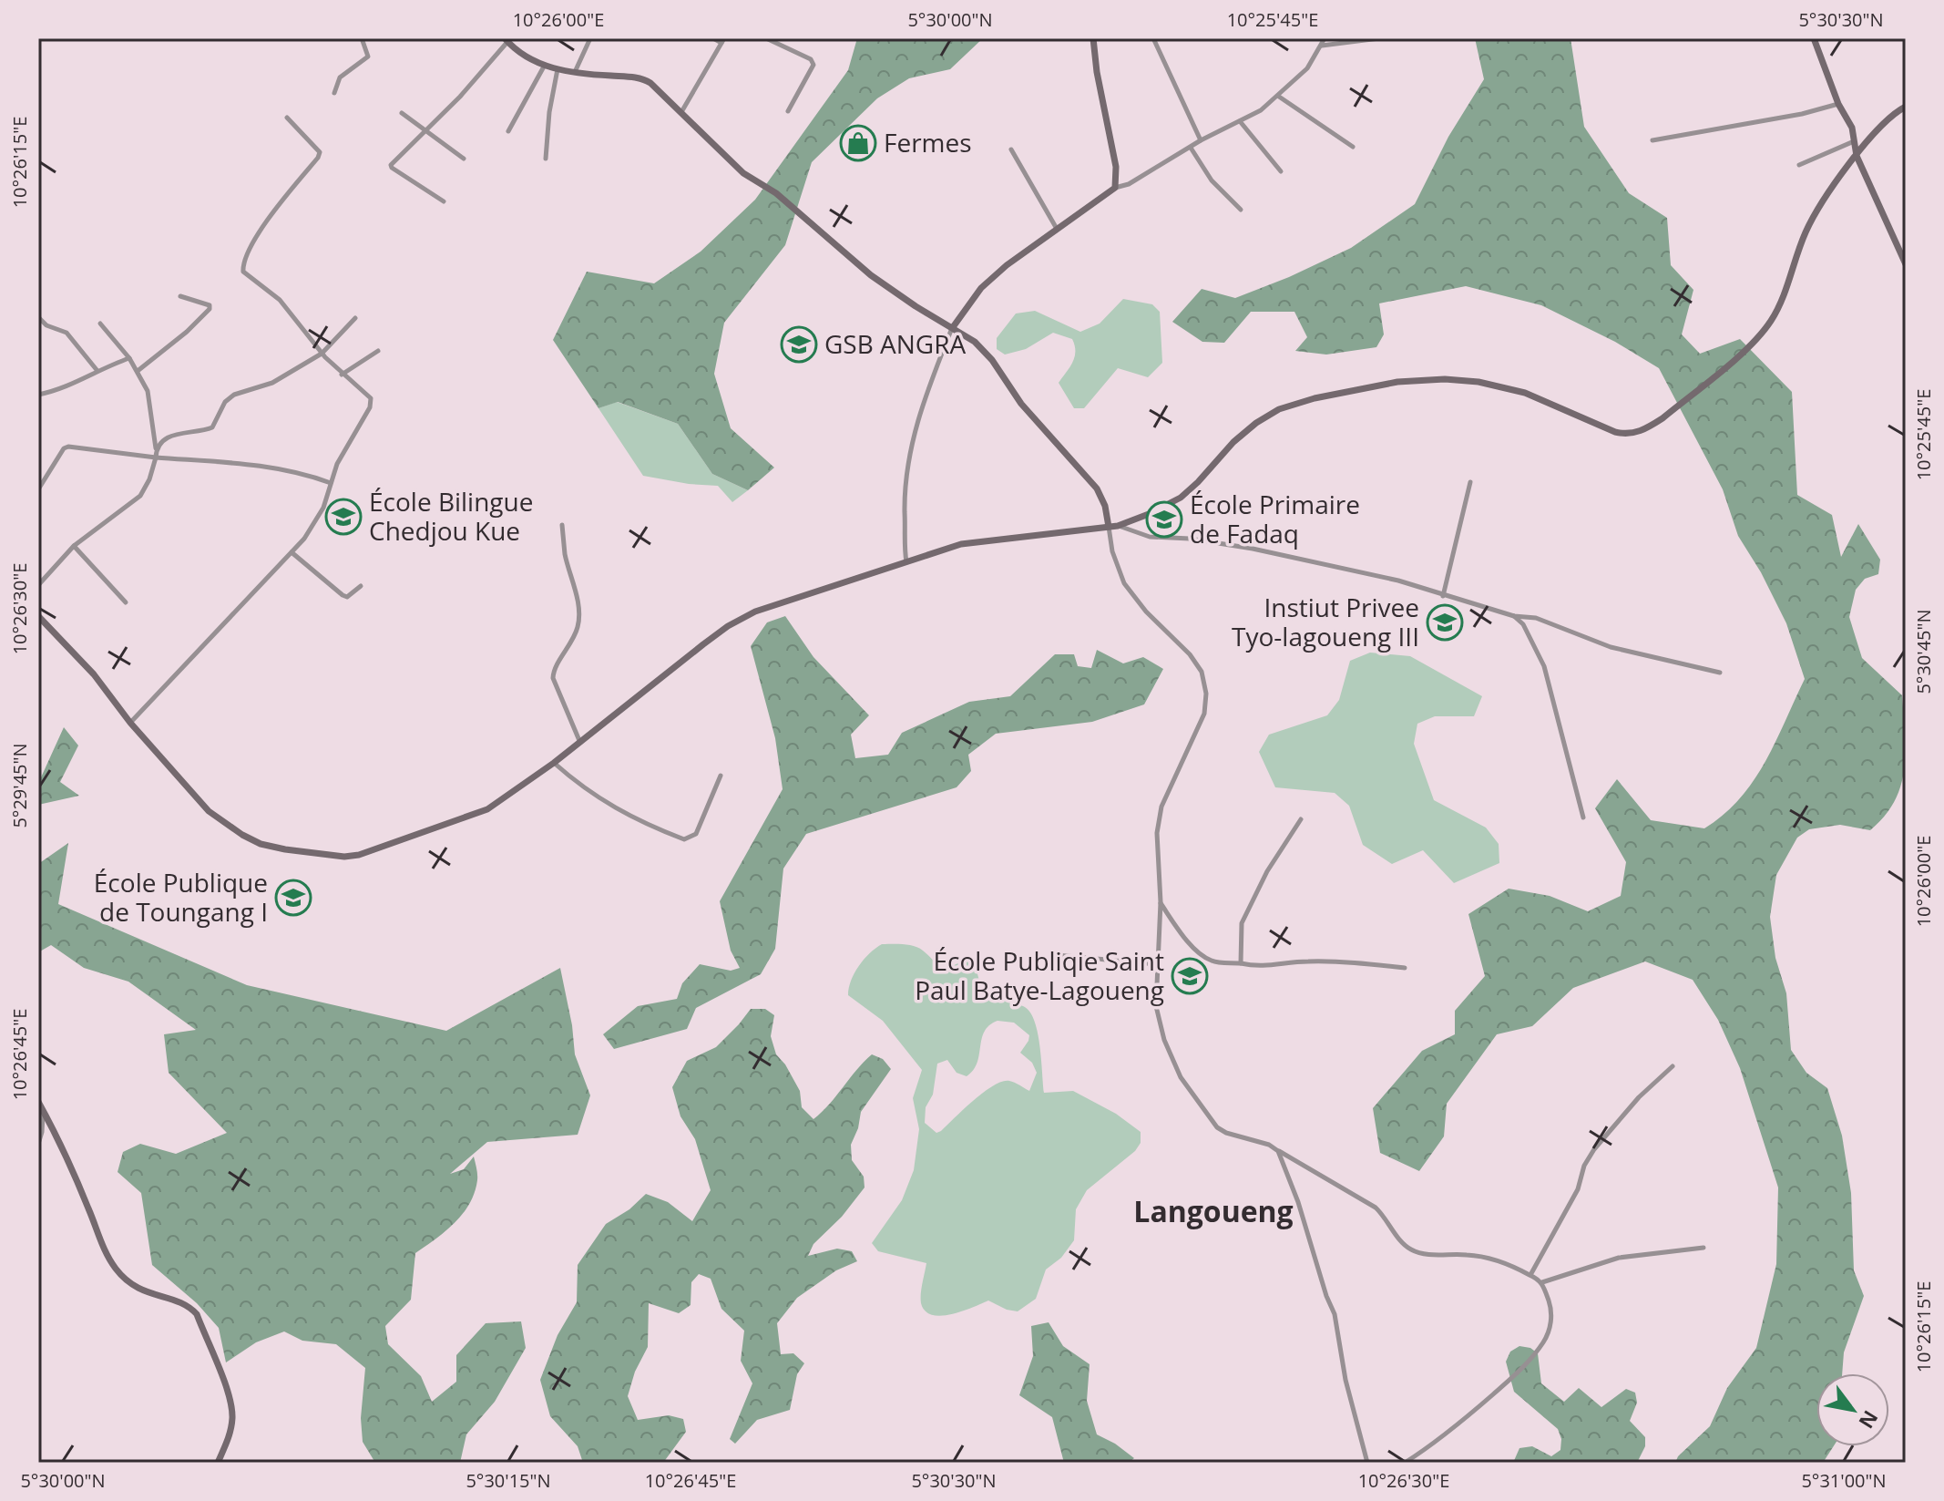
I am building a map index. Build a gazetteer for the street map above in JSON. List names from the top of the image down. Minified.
{"districts":["Langoueng"],"places":{"shop":["Fermes"],"school or university":["GSB ANGRA","École Bilingue Chedjou Kue","École Primaire de Fadaq","Instiut Privee Tyo-lagoueng III","École Publique de Toungang I","École Publiqie Saint Paul Batye-Lagoueng"]},"north":"bottom right","coordinates":["10°26'00\"E","5°30'00\"N","10°25'45\"E","5°30'30\"N","10°26'15\"E","10°26'30\"E","5°30'45\"N","5°29'45\"N","10°26'45\"E","5°30'15\"N","5°31'00\"N"]}
